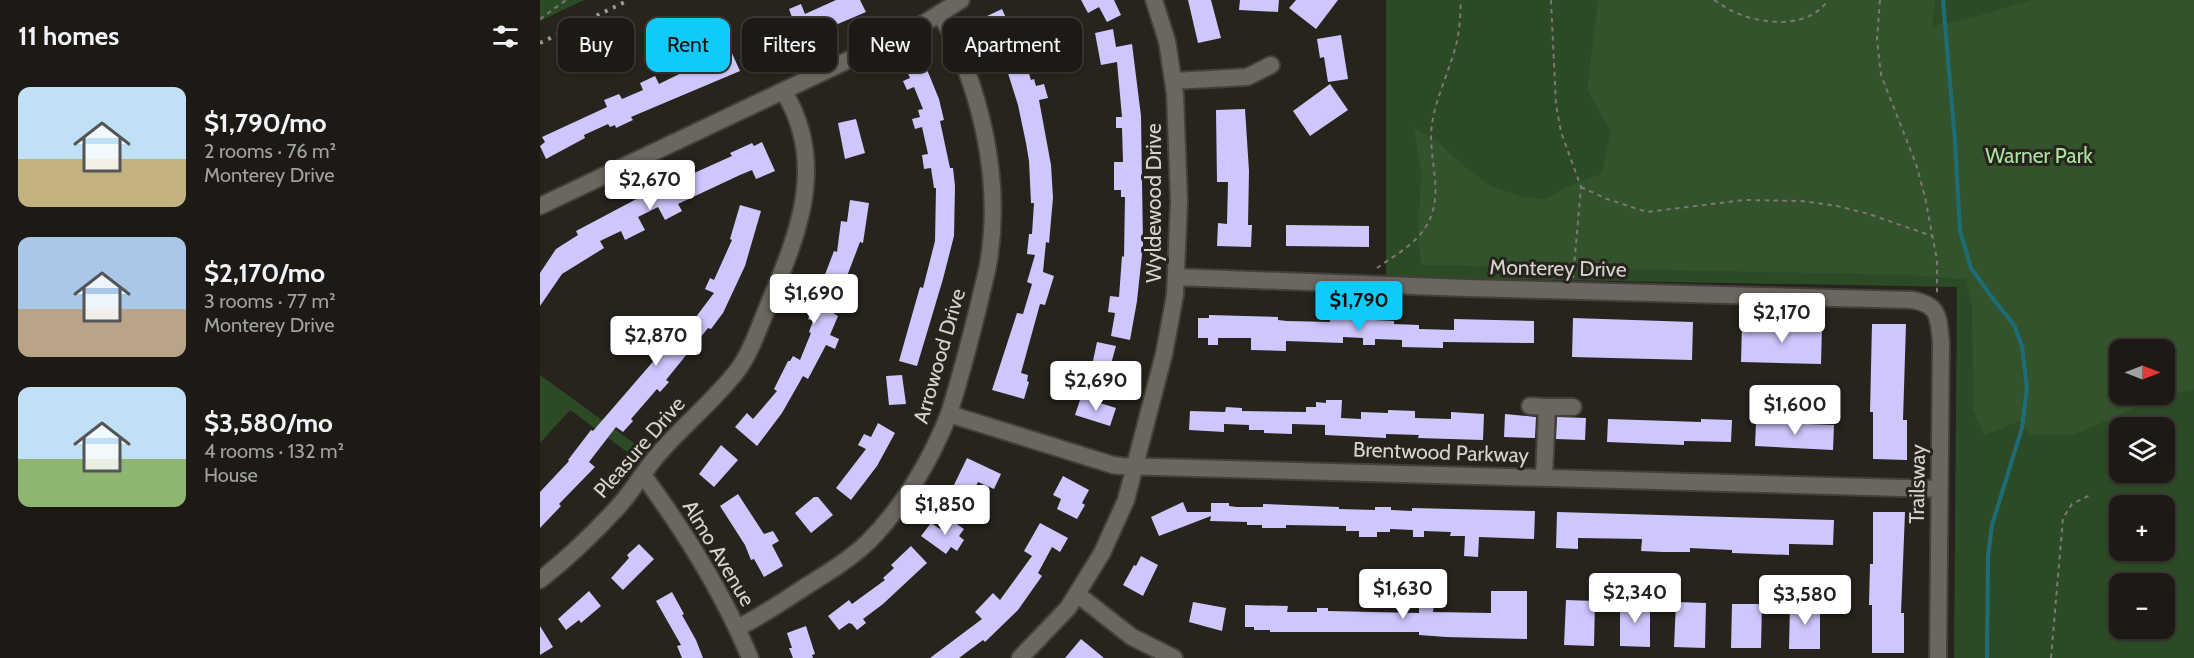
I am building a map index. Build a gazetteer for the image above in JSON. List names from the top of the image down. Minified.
{"streets":{"street":["Wyldewood Drive","Monterey Drive","Arrowood Drive","Pleasure Drive","Brentwood Parkway","Trailsway","Almo Avenue"]},"crossings":[["Wyldewood Drive","Monterey Drive"],["Wyldewood Drive","Brentwood Parkway"],["Monterey Drive","Trailsway"],["Arrowood Drive","Brentwood Parkway"],["Arrowood Drive","Almo Avenue"],["Pleasure Drive","Almo Avenue"],["Brentwood Parkway","Trailsway"]],"parks":["Warner Park"],"north":"right","page":{"heading":"11 homes","chip":["Buy","Rent","Filters","New","Apartment"],"list":[{"name":"$1,790/mo","note":"2 rooms · 76 m² · Monterey Drive"},{"name":"$2,170/mo","note":"3 rooms · 77 m² · Monterey Drive"},{"name":"$3,580/mo","note":"4 rooms · 132 m² · House"}],"price":["$2,670","$1,690","$1,790","$2,170","$2,870","$2,690","$1,600","$1,850","$1,630","$2,340","$3,580"],"map_buttons":["+","−"]}}
